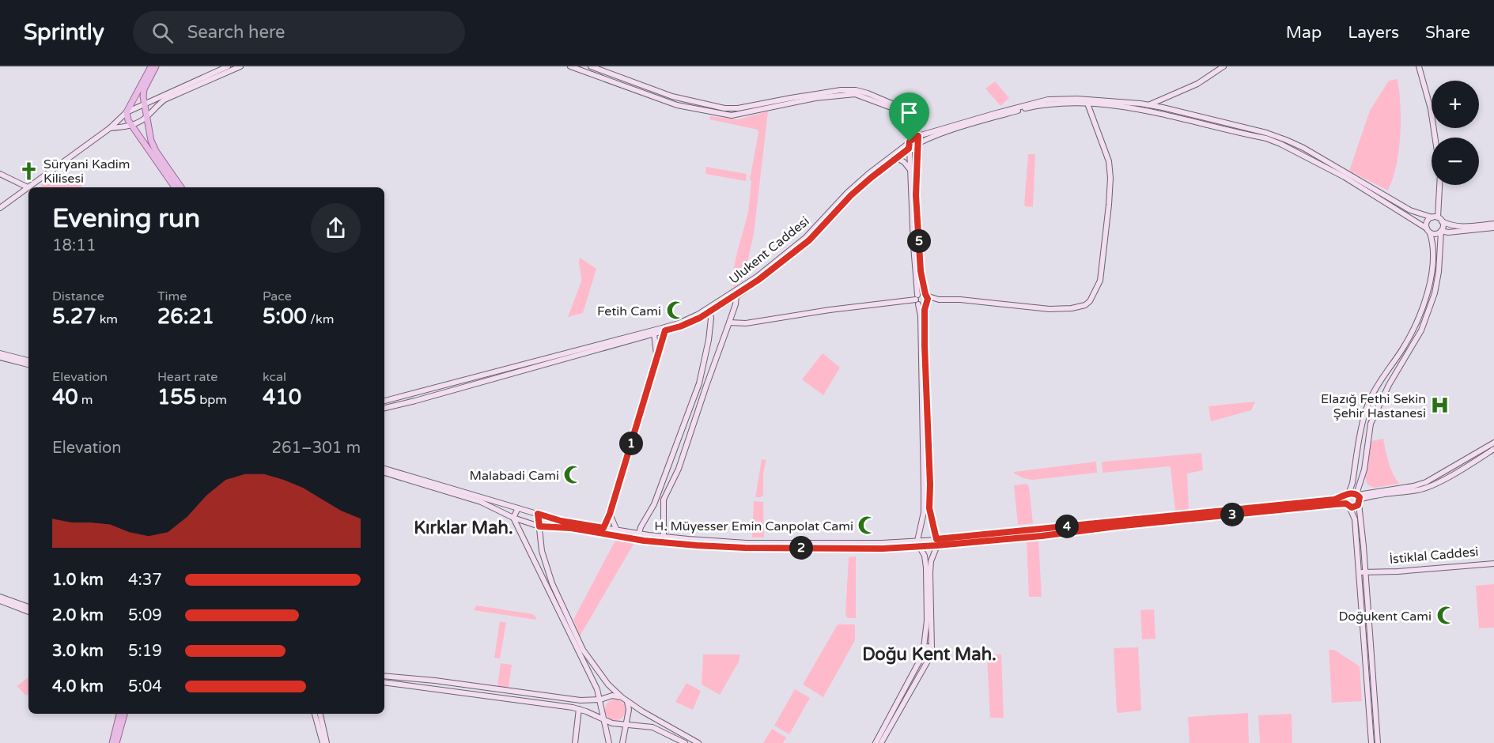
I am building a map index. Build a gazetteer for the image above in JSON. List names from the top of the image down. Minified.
{"streets":{"street":["Ulukent Caddesi","İstiklal Caddesi"]},"districts":["Kırklar Mah.","Doğu Kent Mah."],"places":{"church":["Süryani Kadim Kilisesi"],"mosque":["Fetih Cami","Malabadi Cami","H. Müyesser Emin Canpolat Cami","Doğukent Cami"],"hospital":["Elazığ Fethi Sekin Şehir Hastanesi"]},"page":{"header":"Sprintly","search":"Search here","nav":["Map","Layers","Share"],"map_buttons":["+","−"],"heading":["Evening run","18:11"],"pins":["5","1","3","4","2"],"stats":[["Distance","5.27 km"],["Time","26:21"],["Pace","5:00 /km"],["Elevation","40 m"],["Heart rate","155 bpm"],["kcal","410"]],"chart":["Elevation","261–301 m"],"list":[{"name":"1.0 km","note":"4:37"},{"name":"2.0 km","note":"5:09"},{"name":"3.0 km","note":"5:19"},{"name":"4.0 km","note":"5:04"}]}}
